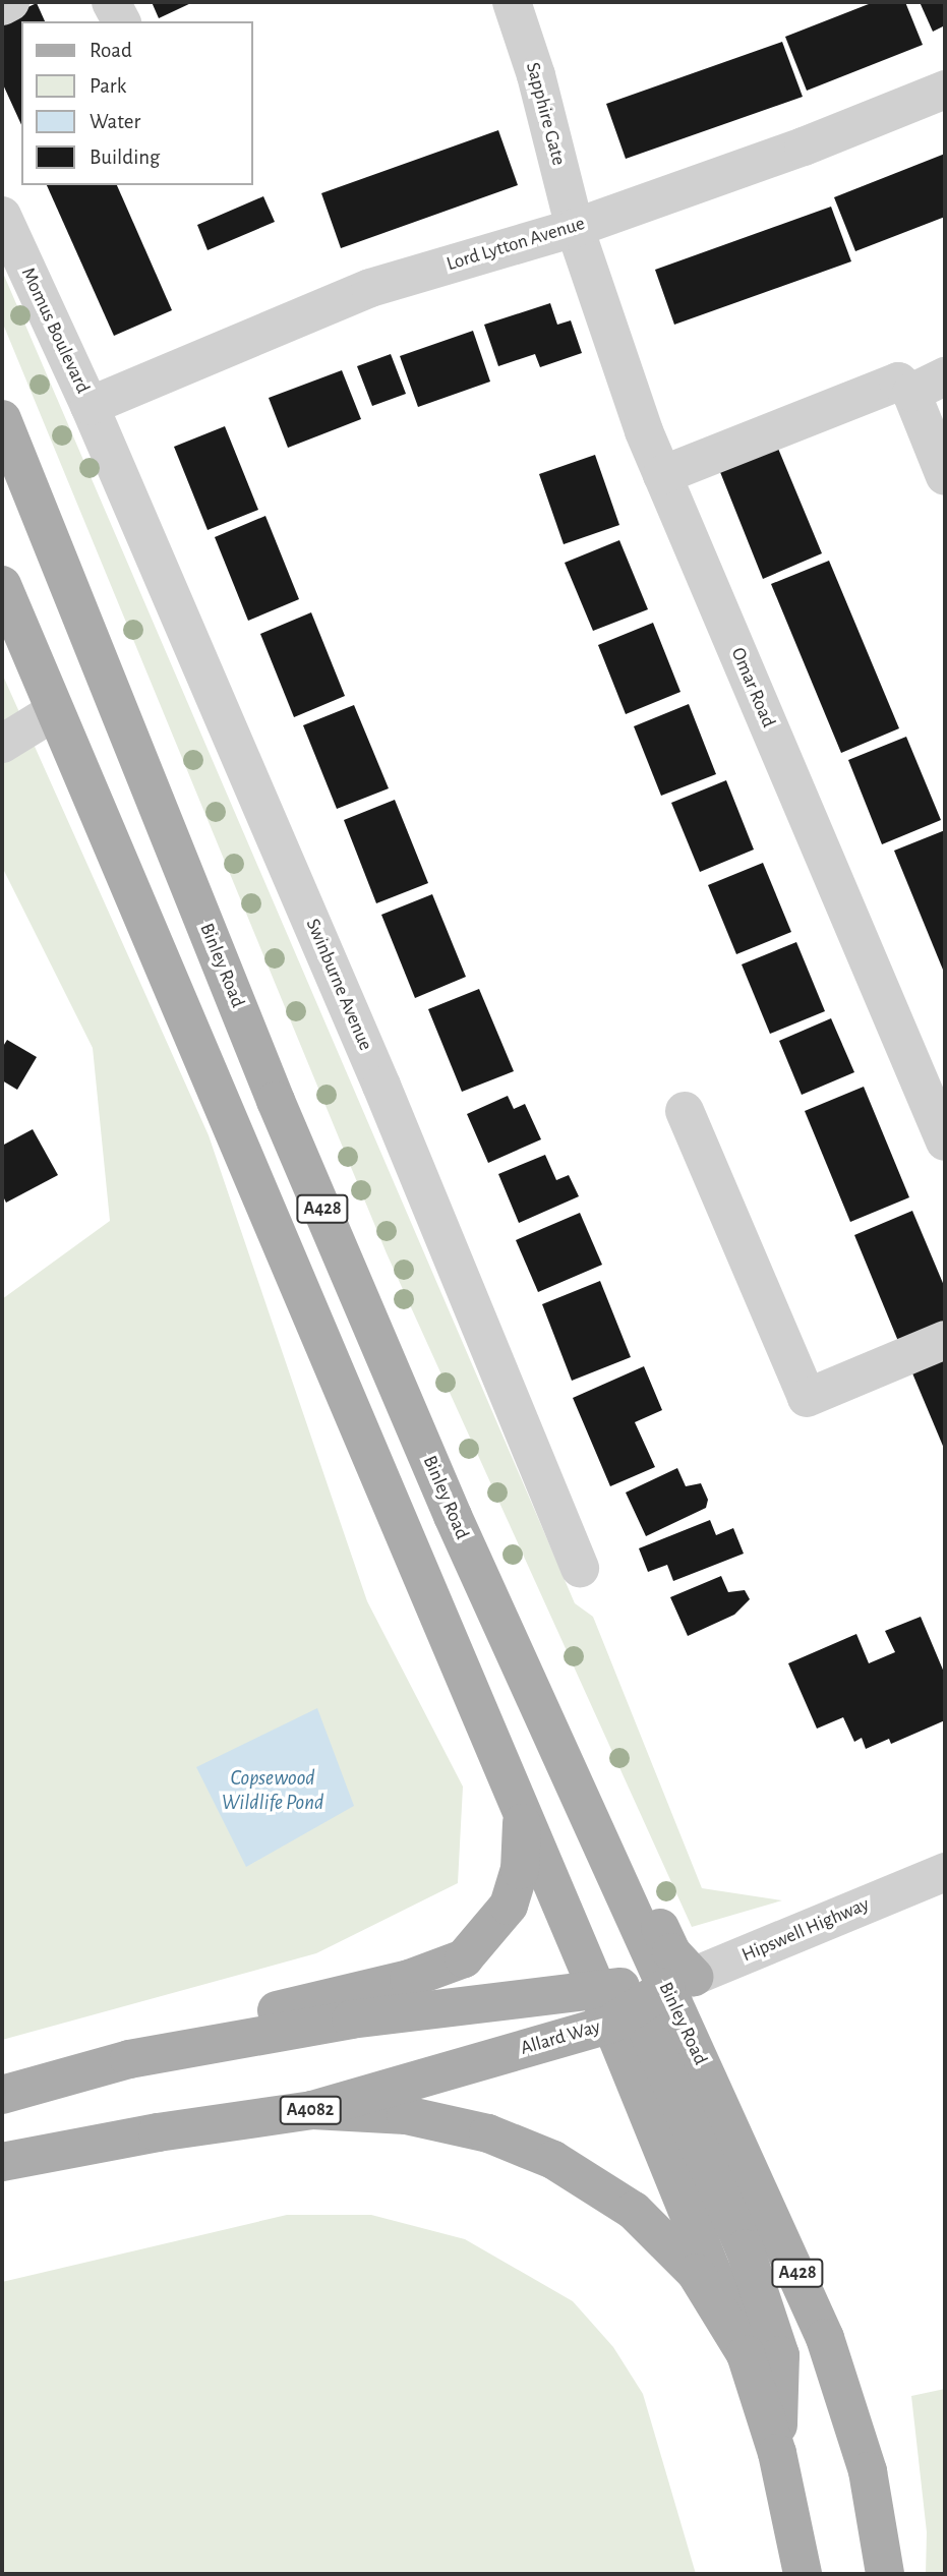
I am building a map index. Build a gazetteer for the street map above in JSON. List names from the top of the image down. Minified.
{"streets":{"main road":["Binley Road","A428","Allard Way","A4082"],"street":["Sapphire Gate","Lord Lytton Avenue","Momus Boulevard","Omar Road","Swinburne Avenue","Hipswell Highway"]},"crossings":[["Sapphire Gate","Lord Lytton Avenue"],["Sapphire Gate","Omar Road"],["Lord Lytton Avenue","Momus Boulevard"],["Lord Lytton Avenue","Omar Road"],["Lord Lytton Avenue","Swinburne Avenue"],["Momus Boulevard","Swinburne Avenue"],["Binley Road","Hipswell Highway"],["Binley Road","Allard Way"],["A428","Allard Way"],["Hipswell Highway","Allard Way"]],"water":["Copsewood Wildlife Pond"],"legend":["Road","Park","Water","Building"]}
